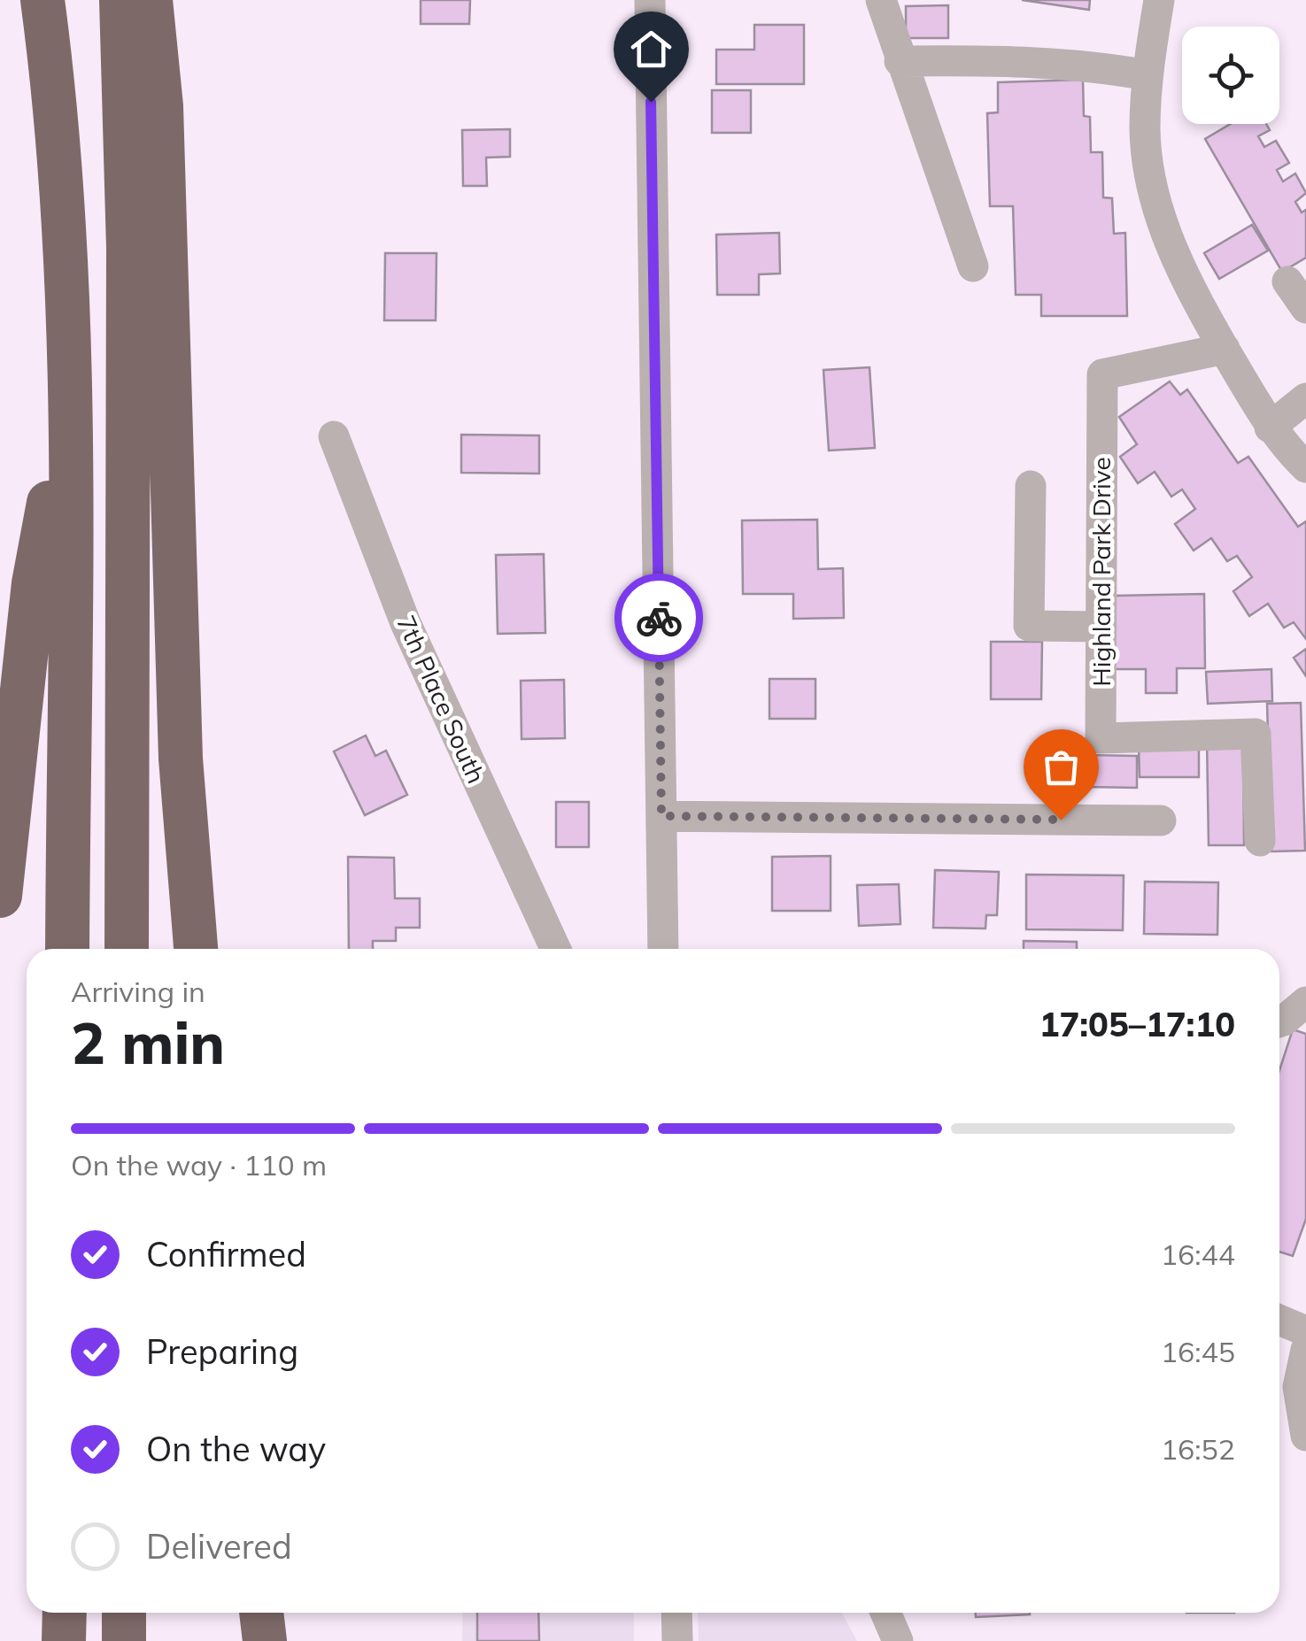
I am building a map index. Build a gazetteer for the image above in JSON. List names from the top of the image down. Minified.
{"streets":{"street":["Highland Park Drive","7th Place South"]},"page":{"heading":["2 min","Arriving in","17:05–17:10"],"bar":"On the way · 110 m","list":[["Confirmed","16:44"],["Preparing","16:45"],["On the way","16:52"],"Delivered"]}}
